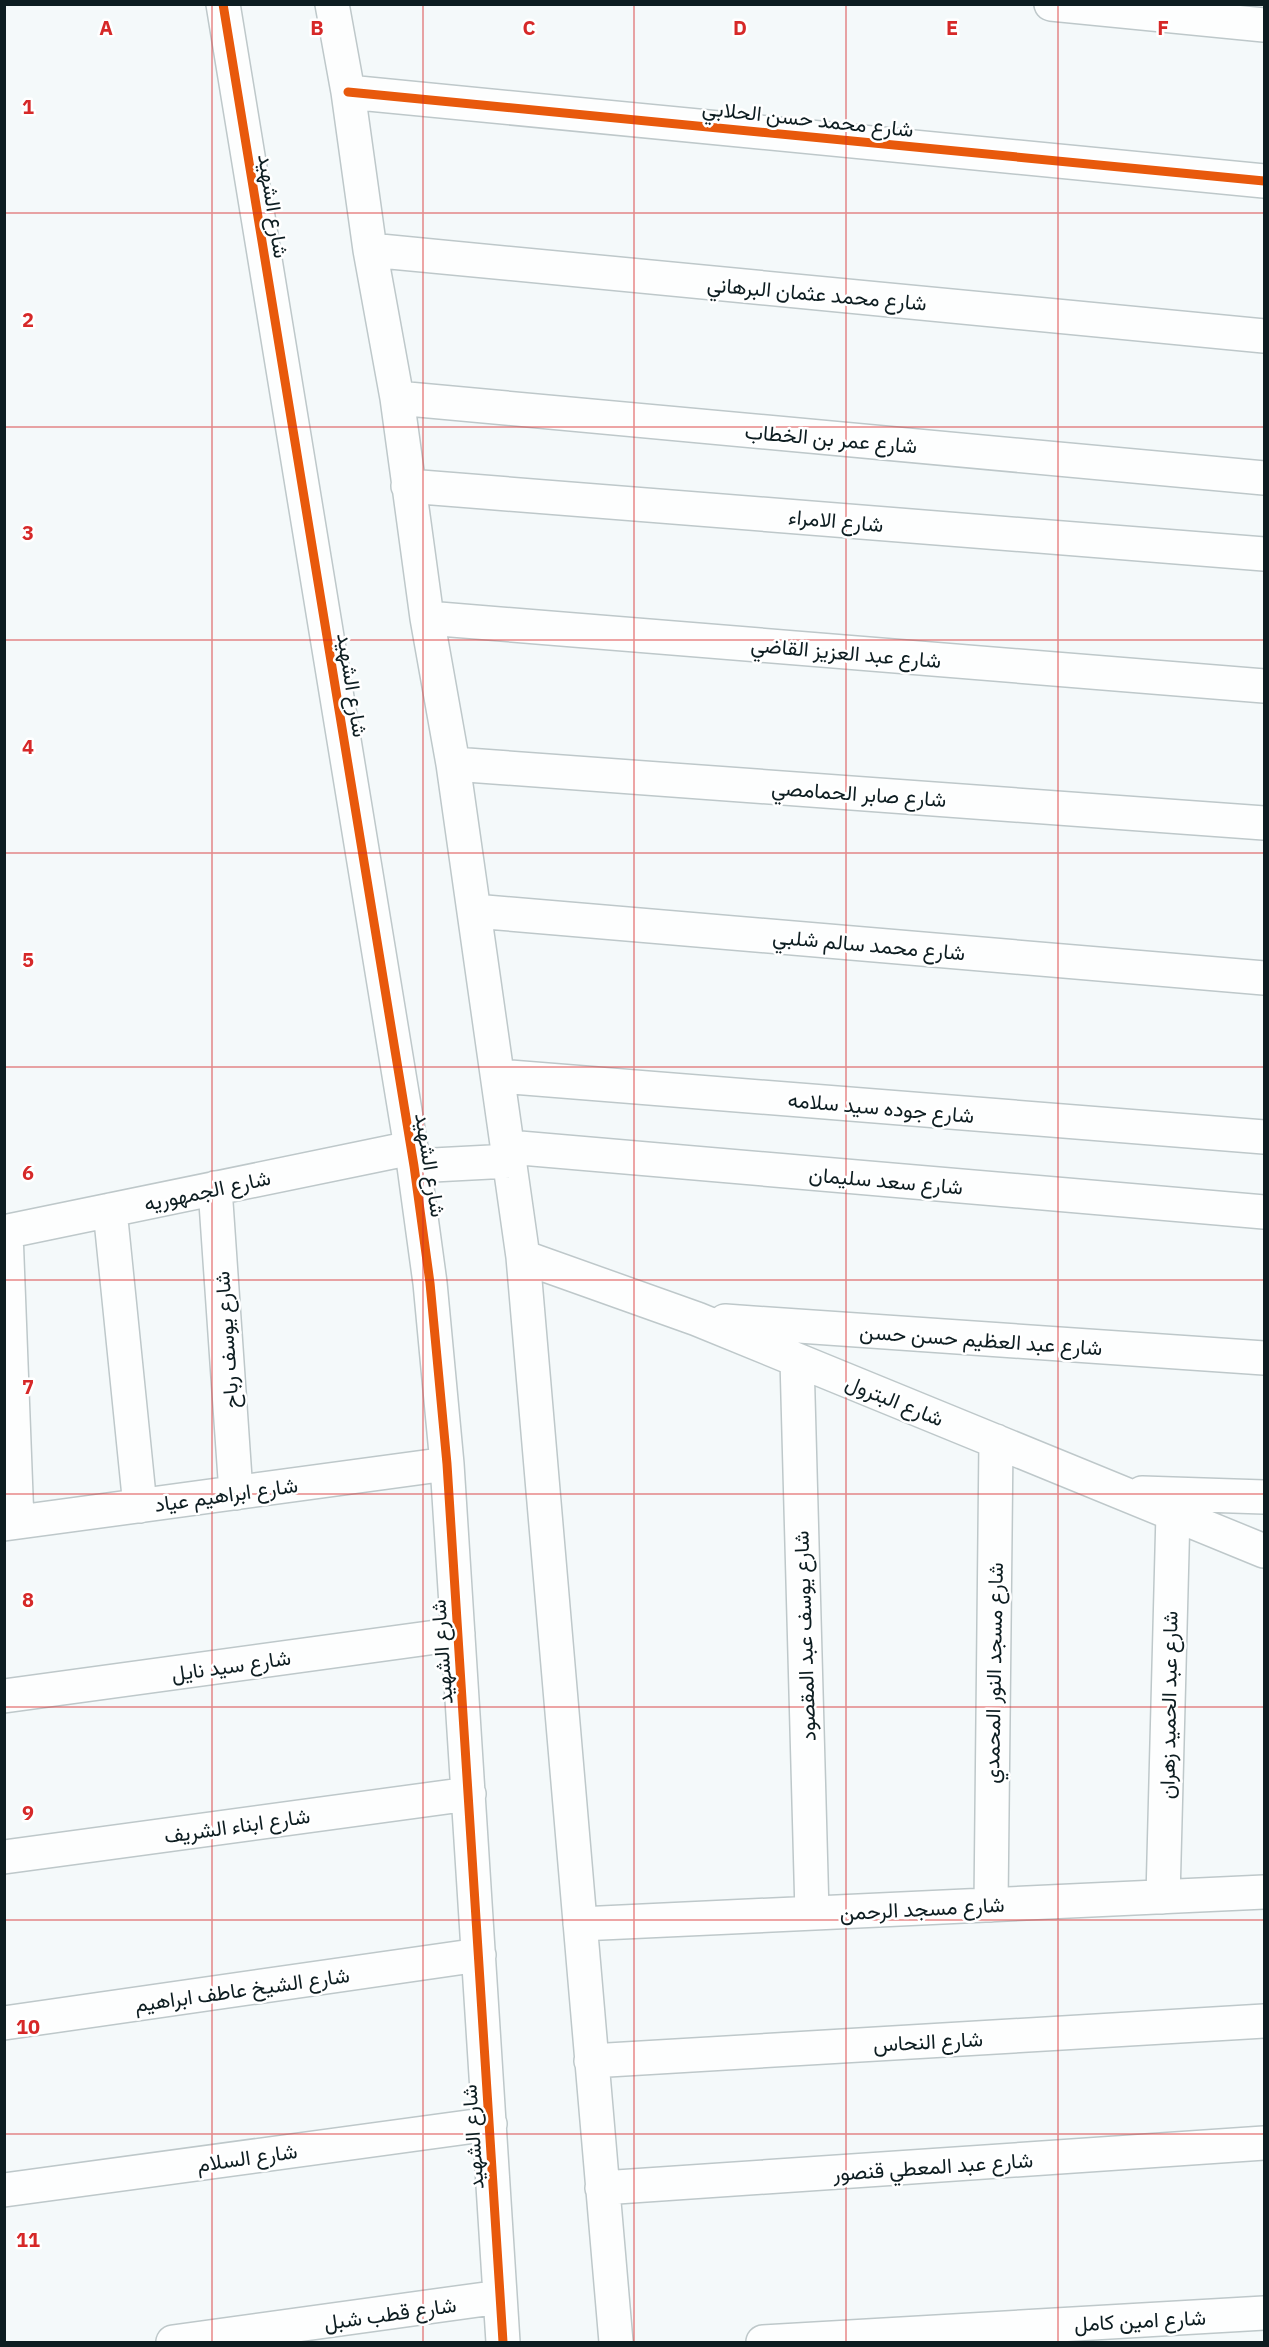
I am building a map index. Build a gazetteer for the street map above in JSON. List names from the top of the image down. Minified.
{"streets":{"street":["شارع محمد حسن الحلابي","شارع الشهيد","شارع محمد عثمان البرهاني","شارع عمر بن الخطاب","شارع الامراء","شارع عبد العزيز القاضي","شارع صابر الحمامصي","شارع محمد سالم شلبي","شارع جوده سيد سلامه","شارع سعد سليمان","شارع الجمهوريه","شارع عبد العظيم حسن حسن","شارع يوسف رباح","شارع البترول","شارع ابراهيم عياد","شارع يوسف عبد المقصود","شارع سيد نايل","شارع مسجد النور المحمدي","شارع عبد الحميد زهران","شارع ابناء الشريف","شارع مسجد الرحمن","شارع الشيخ عاطف ابراهيم","شارع النحاس","شارع السلام","شارع عبد المعطي قنصور","شارع قطب شبل","شارع امين كامل"]},"crossings":[["شارع الشهيد","شارع سعد سليمان"],["شارع الشهيد","شارع الجمهوريه"],["شارع الشهيد","شارع ابراهيم عياد"],["شارع الشهيد","شارع سيد نايل"],["شارع الشهيد","شارع ابناء الشريف"],["شارع الشهيد","شارع الشيخ عاطف ابراهيم"],["شارع الشهيد","شارع السلام"],["شارع الشهيد","شارع قطب شبل"],["شارع سعد سليمان","شارع الجمهوريه"],["شارع الجمهوريه","شارع يوسف رباح"],["شارع عبد العظيم حسن حسن","شارع البترول"],["شارع يوسف رباح","شارع ابراهيم عياد"],["شارع البترول","شارع يوسف عبد المقصود"],["شارع البترول","شارع مسجد النور المحمدي"],["شارع البترول","شارع عبد الحميد زهران"],["شارع يوسف عبد المقصود","شارع مسجد الرحمن"],["شارع مسجد النور المحمدي","شارع مسجد الرحمن"],["شارع عبد الحميد زهران","شارع مسجد الرحمن"]],"grid":{"columns":["A","B","C","D","E","F"],"rows":["1","2","3","4","5","6","7","8","9","10","11"]}}
